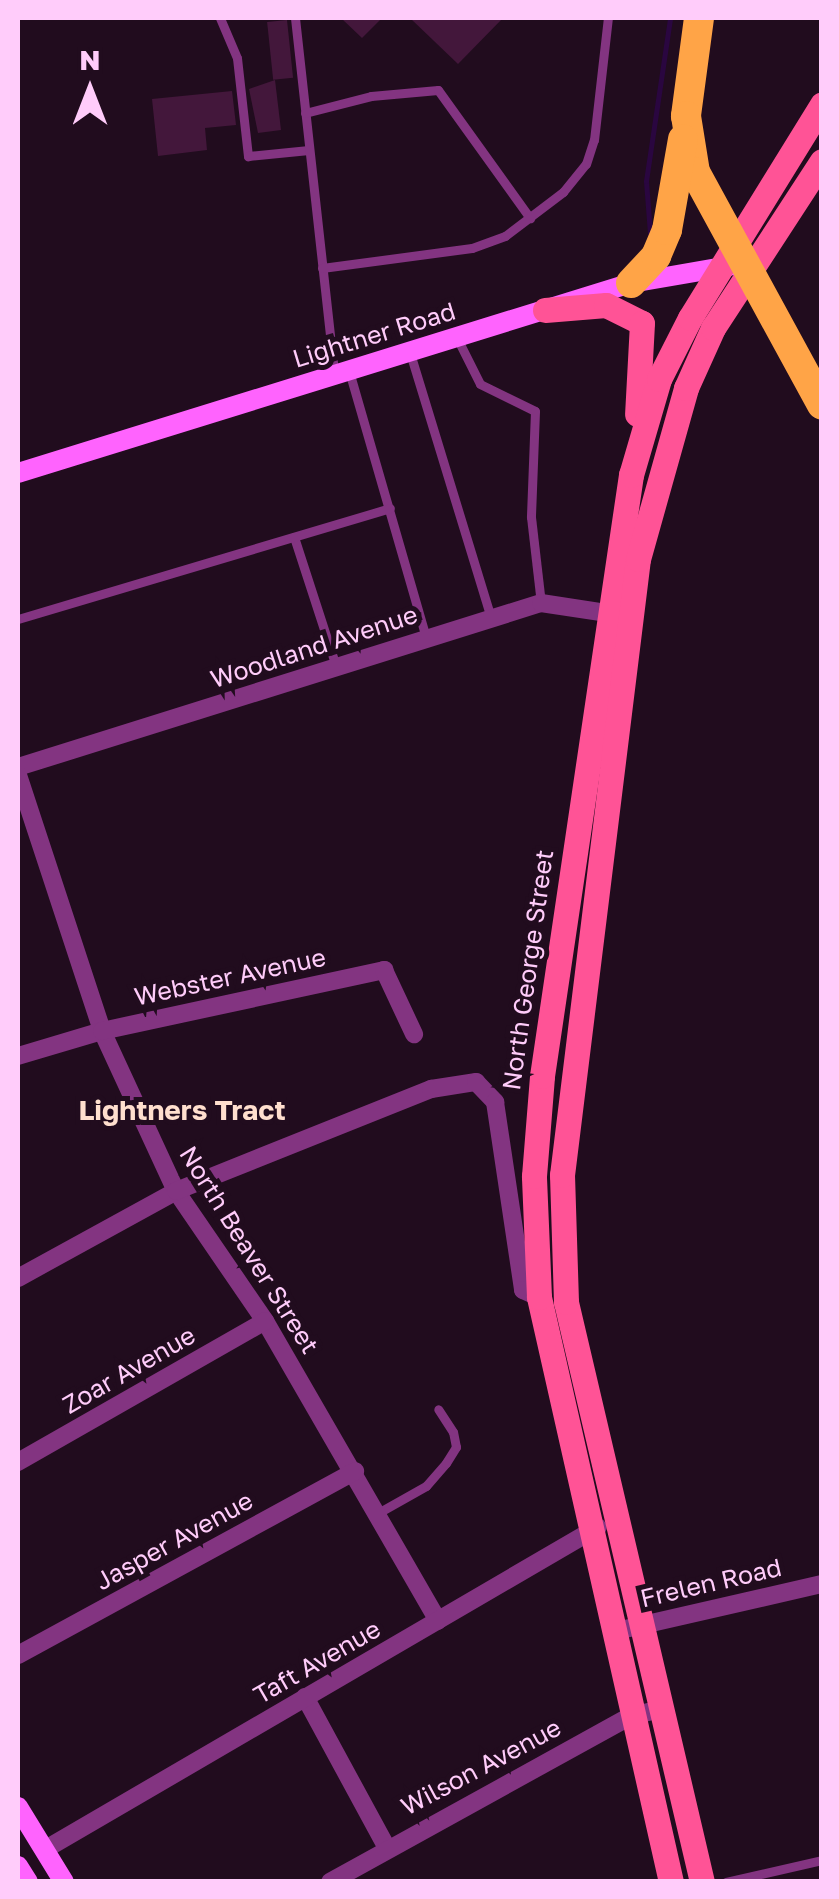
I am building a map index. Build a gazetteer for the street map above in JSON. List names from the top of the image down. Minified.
{"streets":{"main road":["North George Street"],"street":["Lightner Road","Woodland Avenue","Webster Avenue","North Beaver Street","Zoar Avenue","Jasper Avenue","Frelen Road","Taft Avenue","Wilson Avenue"]},"crossings":[["Lightner Road","North George Street"],["Woodland Avenue","North George Street"],["North George Street","Frelen Road"],["North George Street","Taft Avenue"],["North George Street","Wilson Avenue"],["Webster Avenue","North Beaver Street"],["North Beaver Street","Zoar Avenue"],["North Beaver Street","Jasper Avenue"],["North Beaver Street","Taft Avenue"]],"districts":["Lightners Tract"],"north":"top"}
